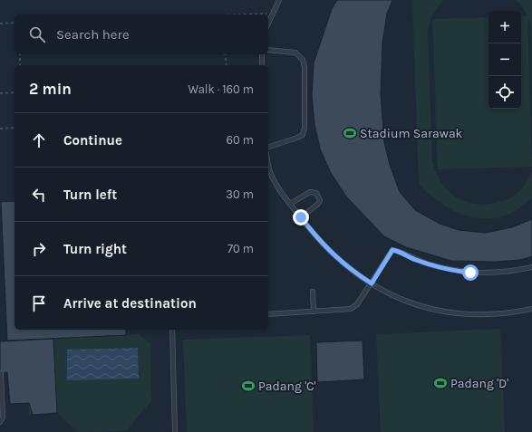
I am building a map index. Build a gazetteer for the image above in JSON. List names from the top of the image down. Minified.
{"places":{"sports":["Stadium Sarawak","Padang 'D'","Padang 'C'"]},"page":{"map_buttons":["+","−"],"search":"Search here","heading":["2 min","Walk · 160 m"],"list":[["Continue","60 m"],["Turn left","30 m"],["Turn right","70 m"],"Arrive at destination"]}}
